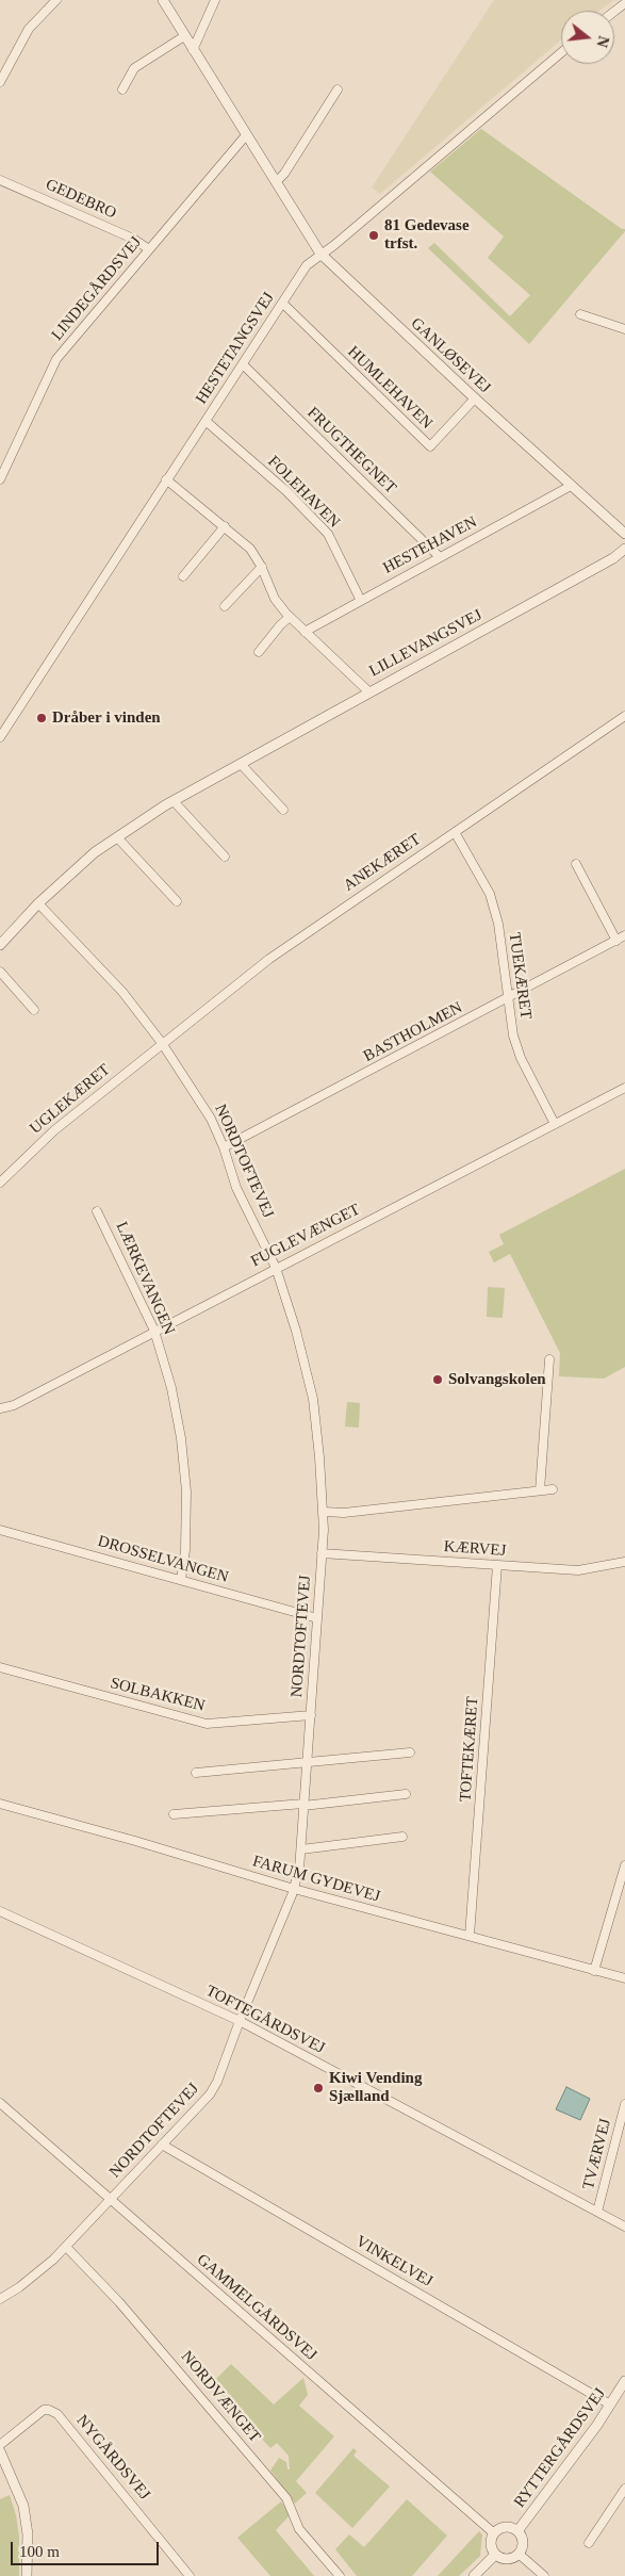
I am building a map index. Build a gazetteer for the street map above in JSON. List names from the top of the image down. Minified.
{"streets":{"street":["GEDEBRO","LINDEGÅRDSVEJ","HESTETANGSVEJ","GANLØSEVEJ","HUMLEHAVEN","FRUGTHEGNET","FOLEHAVEN","HESTEHAVEN","LILLEVANGSVEJ","ANEKÆRET","TUEKÆRET","BASTHOLMEN","UGLEKÆRET","NORDTOFTEVEJ","FUGLEVÆNGET","LÆRKEVANGEN","KÆRVEJ","DROSSELVANGEN","SOLBAKKEN","TOFTEKÆRET","FARUM GYDEVEJ","TOFTEGÅRDSVEJ","TVÆRVEJ","VINKELVEJ","GAMMELGÅRDSVEJ","NORDVÆNGET","RYTTERGÅRDSVEJ","NYGÅRDSVEJ"]},"crossings":[["GEDEBRO","LINDEGÅRDSVEJ"],["LINDEGÅRDSVEJ","GANLØSEVEJ"],["HESTETANGSVEJ","GANLØSEVEJ"],["HESTETANGSVEJ","HUMLEHAVEN"],["HESTETANGSVEJ","FRUGTHEGNET"],["HESTETANGSVEJ","FOLEHAVEN"],["GANLØSEVEJ","HUMLEHAVEN"],["GANLØSEVEJ","HESTEHAVEN"],["FRUGTHEGNET","HESTEHAVEN"],["FOLEHAVEN","HESTEHAVEN"],["LILLEVANGSVEJ","NORDTOFTEVEJ"],["ANEKÆRET","TUEKÆRET"],["ANEKÆRET","UGLEKÆRET"],["ANEKÆRET","NORDTOFTEVEJ"],["TUEKÆRET","BASTHOLMEN"],["TUEKÆRET","FUGLEVÆNGET"],["BASTHOLMEN","NORDTOFTEVEJ"],["UGLEKÆRET","NORDTOFTEVEJ"],["NORDTOFTEVEJ","FUGLEVÆNGET"],["NORDTOFTEVEJ","KÆRVEJ"],["NORDTOFTEVEJ","DROSSELVANGEN"],["NORDTOFTEVEJ","SOLBAKKEN"],["NORDTOFTEVEJ","FARUM GYDEVEJ"],["NORDTOFTEVEJ","TOFTEGÅRDSVEJ"],["NORDTOFTEVEJ","VINKELVEJ"],["NORDTOFTEVEJ","GAMMELGÅRDSVEJ"],["NORDTOFTEVEJ","NORDVÆNGET"],["FUGLEVÆNGET","LÆRKEVANGEN"],["LÆRKEVANGEN","DROSSELVANGEN"],["KÆRVEJ","TOFTEKÆRET"],["TOFTEKÆRET","FARUM GYDEVEJ"],["TOFTEGÅRDSVEJ","TVÆRVEJ"],["VINKELVEJ","RYTTERGÅRDSVEJ"],["GAMMELGÅRDSVEJ","RYTTERGÅRDSVEJ"]],"places":["81 Gedevase trfst.","Dråber i vinden","Solvangskolen","Kiwi Vending Sjælland"],"scale_bar":"100 m","north":"right"}
